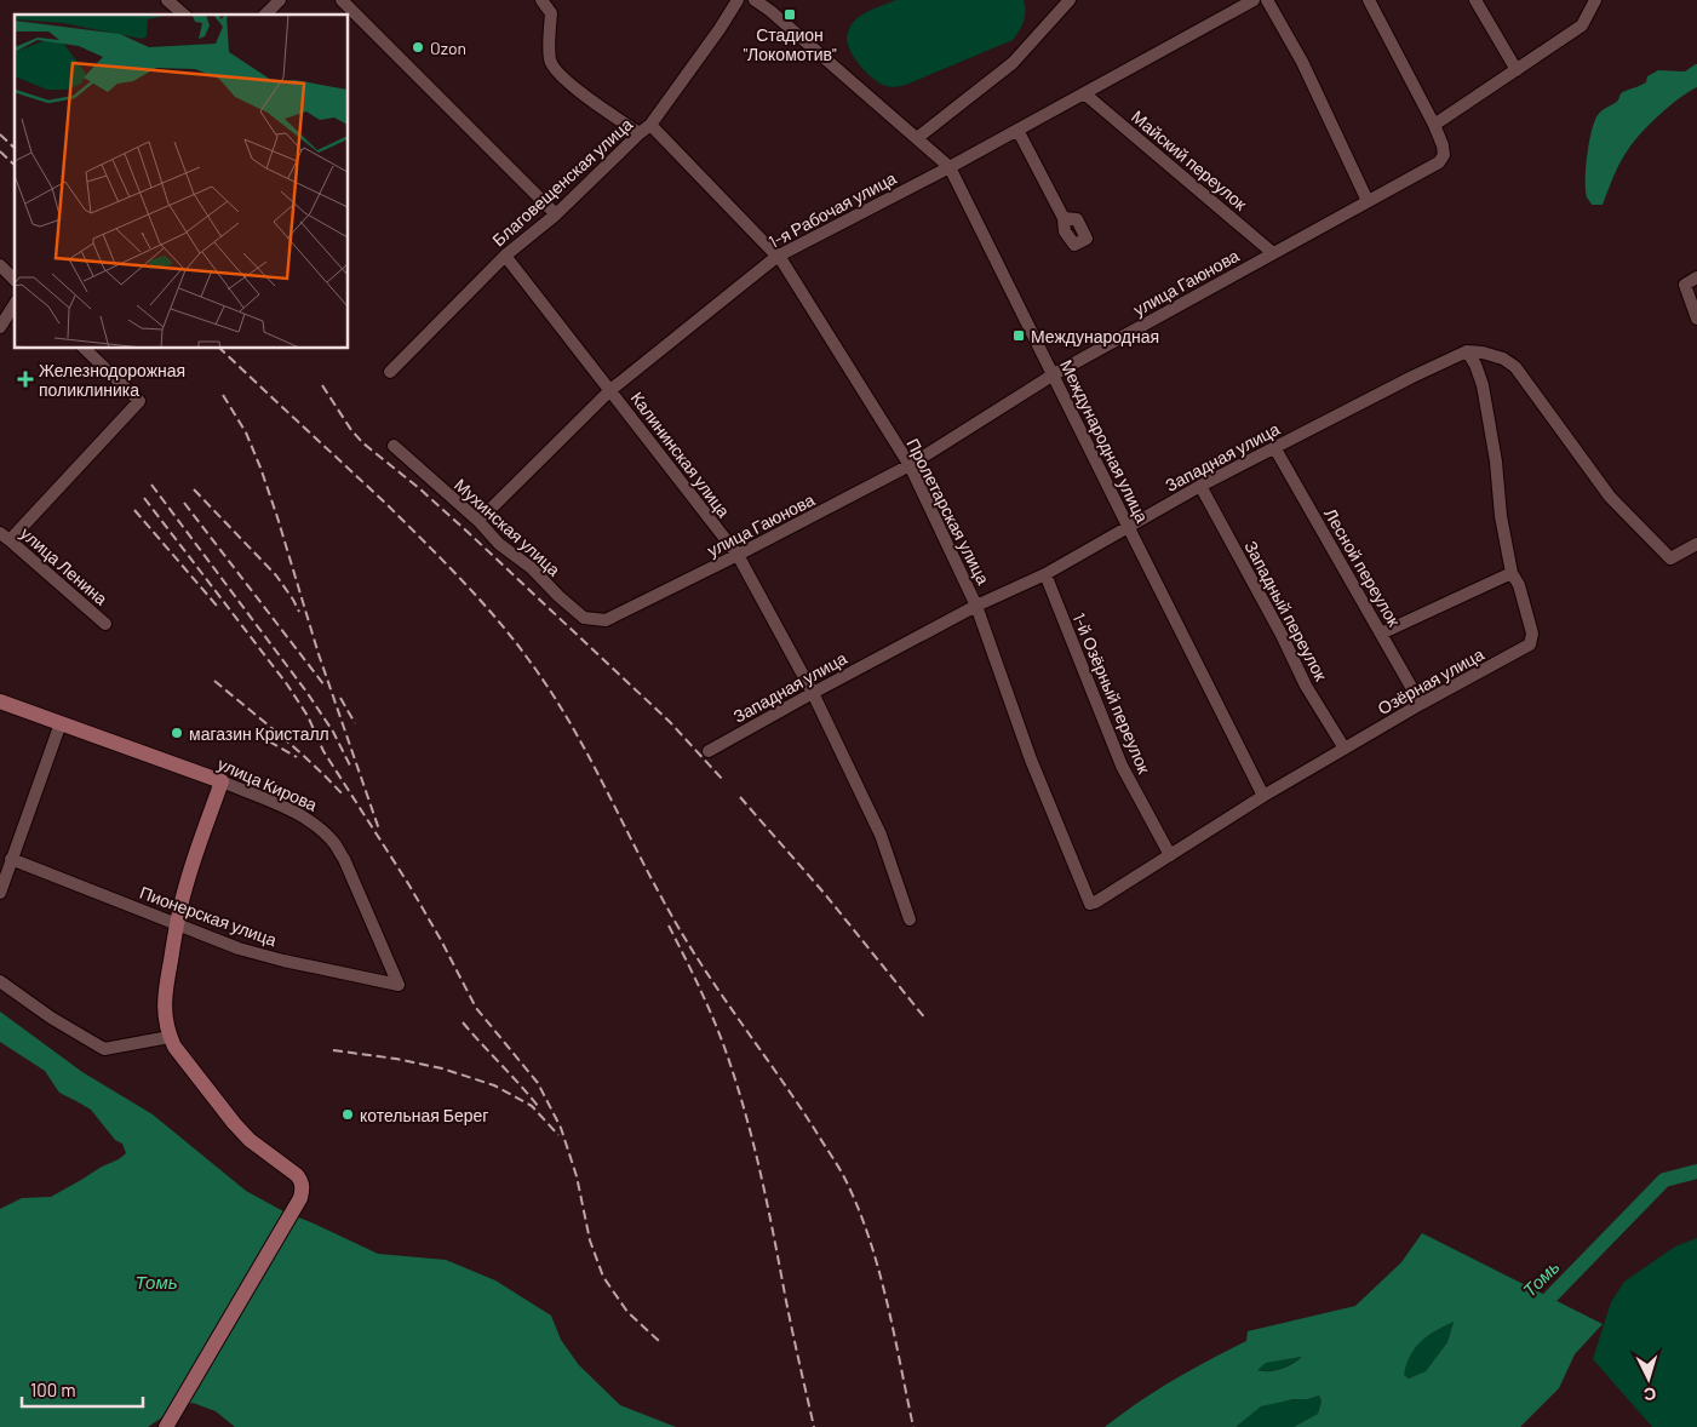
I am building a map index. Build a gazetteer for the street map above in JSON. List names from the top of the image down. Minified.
{"streets":{"main road":["улица Кирова"],"street":["Майский переулок","Благовещенская улица","1-я Рабочая улица","улица Гаюнова","Международная улица","Калининская улица","Западная улица","Пролетарская улица","Мухинская улица","улица Ленина","Лесной переулок","Западный переулок","Озёрная улица","1-й Озёрный переулок","Пионерская улица"]},"crossings":[["Майский переулок","1-я Рабочая улица"],["Майский переулок","улица Гаюнова"],["Благовещенская улица","Калининская улица"],["Благовещенская улица","Пролетарская улица"],["1-я Рабочая улица","Международная улица"],["1-я Рабочая улица","Калининская улица"],["1-я Рабочая улица","Пролетарская улица"],["1-я Рабочая улица","Мухинская улица"],["улица Гаюнова","Международная улица"],["улица Гаюнова","Калининская улица"],["улица Гаюнова","Пролетарская улица"],["улица Гаюнова","Мухинская улица"],["Международная улица","Западная улица"],["Международная улица","Озёрная улица"],["Калининская улица","Западная улица"],["Западная улица","Пролетарская улица"],["Западная улица","Лесной переулок"],["Западная улица","Западный переулок"],["Западная улица","Озёрная улица"],["Западная улица","1-й Озёрный переулок"],["Пролетарская улица","Озёрная улица"],["Лесной переулок","Озёрная улица"],["Западный переулок","Озёрная улица"],["Озёрная улица","1-й Озёрный переулок"],["улица Кирова","Пионерская улица"]],"water":["Томь"],"places":{"transit":["Стадион \"Локомотив\"","Международная"],"other":["Ozon","магазин Кристалл","котельная Берег"],"health":["Железнодорожная поликлиника"]},"scale_bar":"100 m","north":"bottom"}
